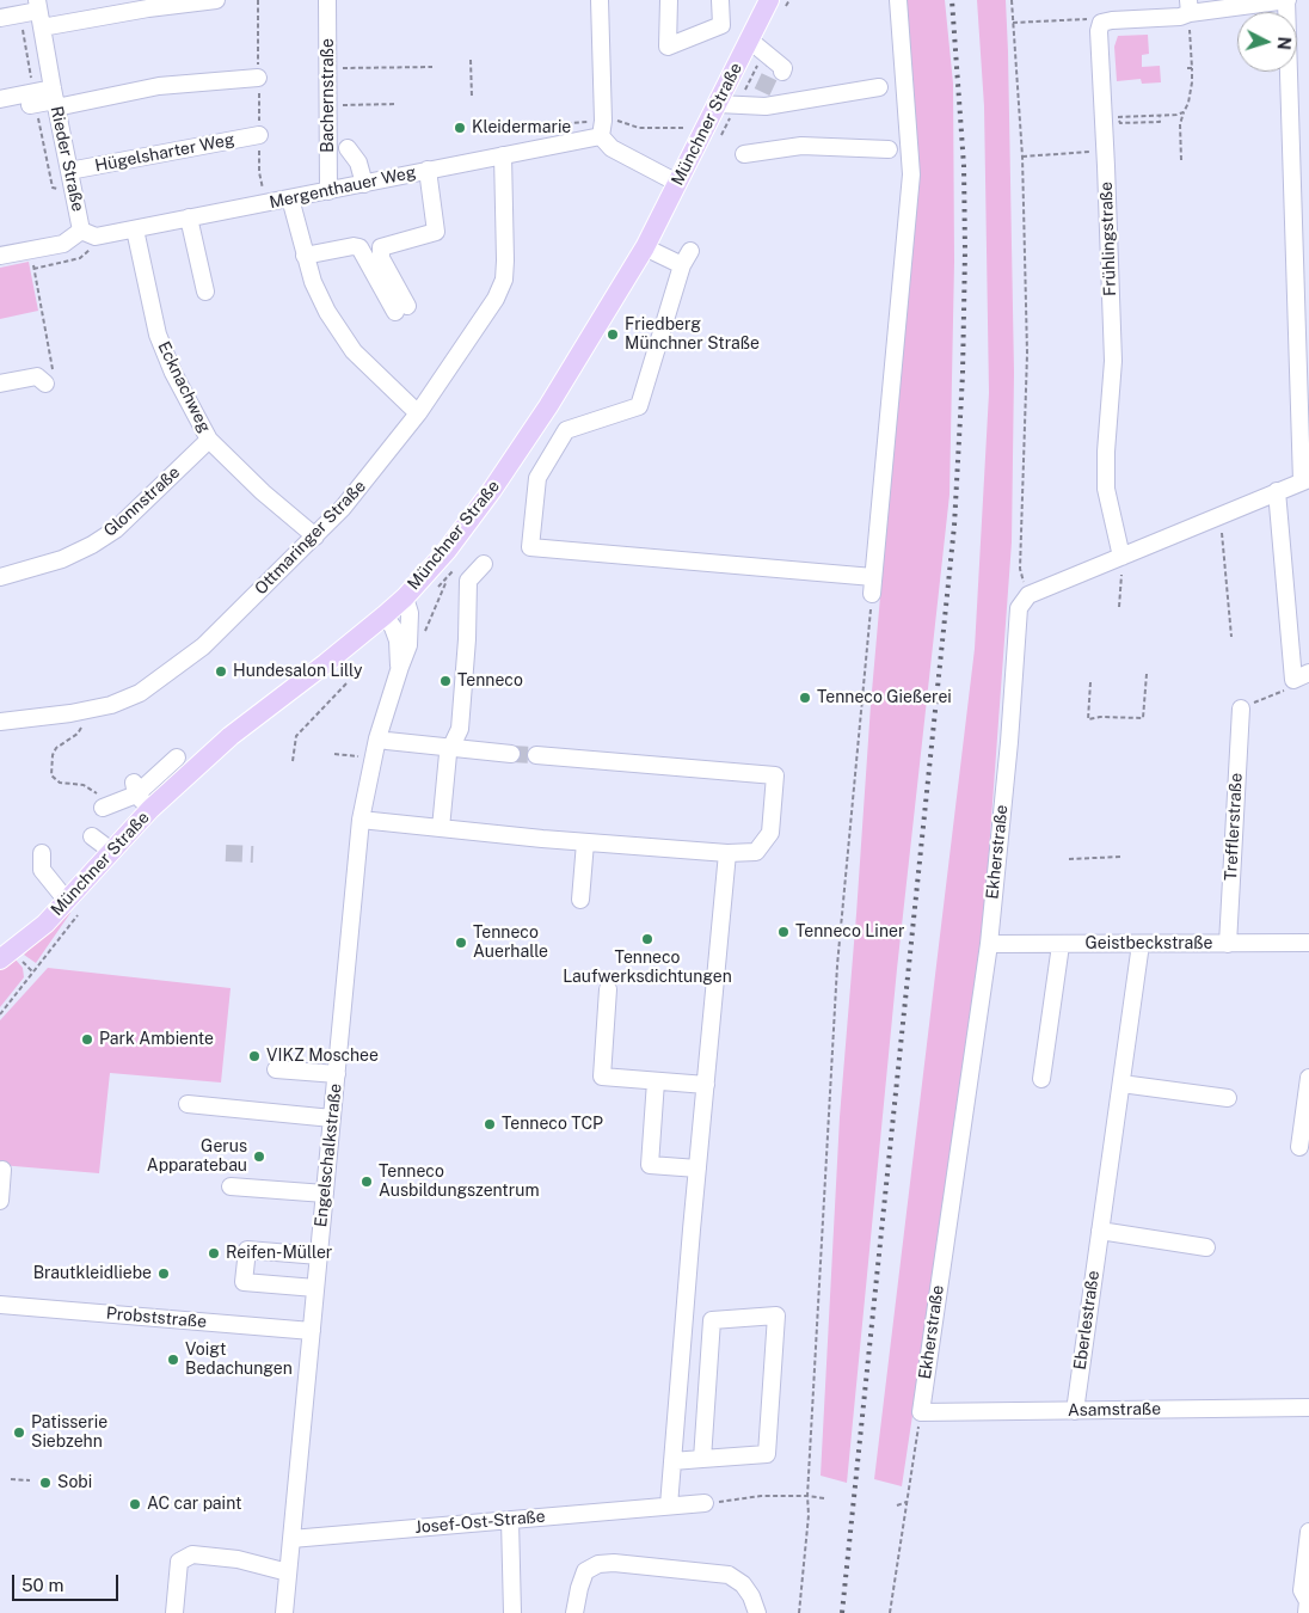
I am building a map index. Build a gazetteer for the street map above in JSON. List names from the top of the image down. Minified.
{"streets":{"main road":["Münchner Straße"],"street":["Bachernstraße","Hügelsharter Weg","Rieder Straße","Mergenthauer Weg","Frühlingstraße","Ecknachweg","Glonnstraße","Ottmaringer Straße","Trefflerstraße","Ekherstraße","Geistbeckstraße","Engelschalkstraße","Probststraße","Eberlestraße","Asamstraße","Josef-Ost-Straße"]},"crossings":[["Bachernstraße","Mergenthauer Weg"],["Münchner Straße","Engelschalkstraße"],["Hügelsharter Weg","Rieder Straße"],["Rieder Straße","Mergenthauer Weg"],["Mergenthauer Weg","Ecknachweg"],["Mergenthauer Weg","Ottmaringer Straße"],["Ecknachweg","Glonnstraße"],["Ecknachweg","Ottmaringer Straße"],["Trefflerstraße","Geistbeckstraße"],["Ekherstraße","Geistbeckstraße"],["Ekherstraße","Asamstraße"],["Geistbeckstraße","Eberlestraße"],["Engelschalkstraße","Probststraße"],["Engelschalkstraße","Josef-Ost-Straße"],["Eberlestraße","Asamstraße"]],"places":["Kleidermarie","Friedberg Münchner Straße","Hundesalon Lilly","Tenneco","Tenneco Gießerei","Tenneco Liner","Tenneco Laufwerksdichtungen","Tenneco Auerhalle","Park Ambiente","VIKZ Moschee","Tenneco TCP","Gerus Apparatebau","Tenneco Ausbildungszentrum","Reifen-Müller","Brautkleidliebe","Voigt Bedachungen","Patisserie Siebzehn","Sobi","AC car paint"],"scale_bar":"50 m","north":"right"}
